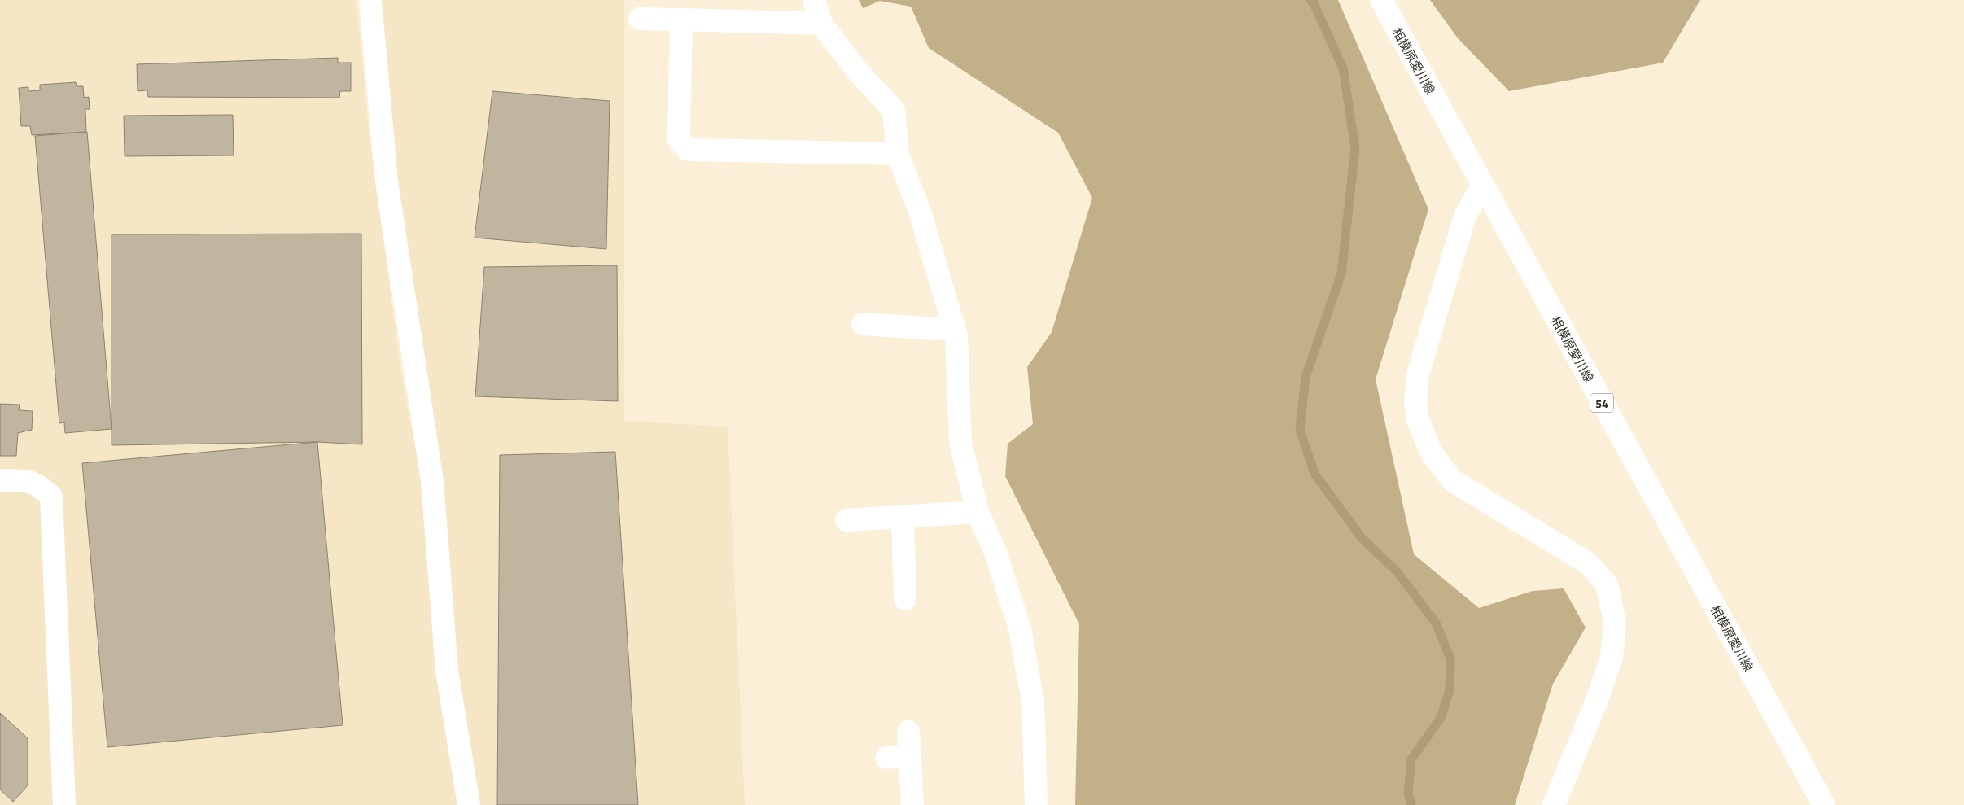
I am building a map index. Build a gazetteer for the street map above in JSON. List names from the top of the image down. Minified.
{"streets":{"street":["相模原愛川線","54"]}}
